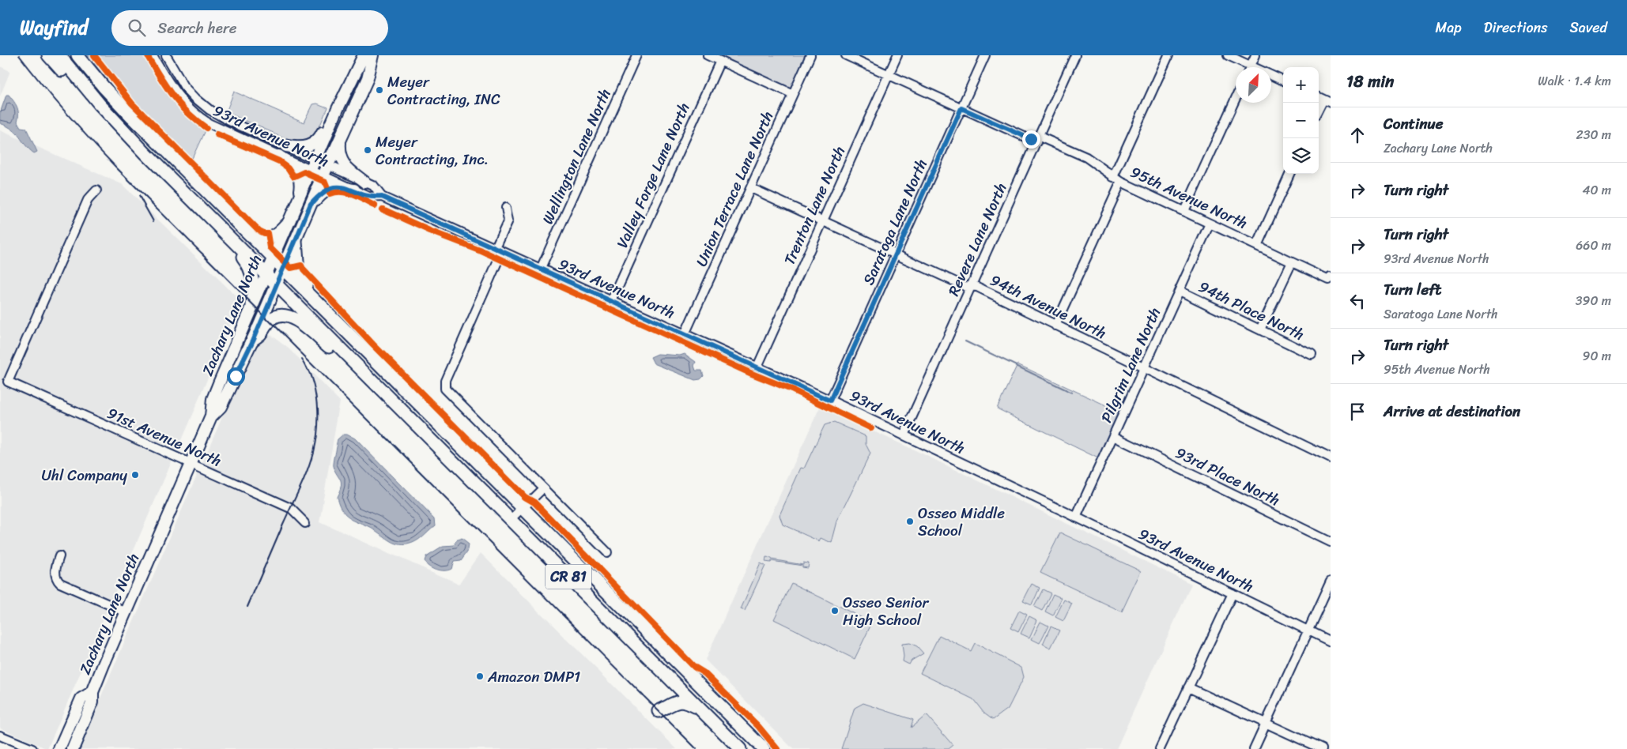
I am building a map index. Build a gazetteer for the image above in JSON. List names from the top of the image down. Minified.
{"streets":{"highway":["CR 81"],"main road":["Zachary Lane North"],"street":["93rd Avenue North","Wellington Lane North","Valley Forge Lane North","Union Terrace Lane North","95th Avenue North","Trenton Lane North","Saratoga Lane North","Revere Lane North","94th Avenue North","94th Place North","Pilgrim Lane North","91st Avenue North","93rd Place North"]},"crossings":[["93rd Avenue North","Wellington Lane North"],["93rd Avenue North","Valley Forge Lane North"],["93rd Avenue North","Union Terrace Lane North"],["93rd Avenue North","Trenton Lane North"],["93rd Avenue North","Saratoga Lane North"],["93rd Avenue North","Revere Lane North"],["93rd Avenue North","Zachary Lane North"],["93rd Avenue North","Pilgrim Lane North"],["Union Terrace Lane North","94th Avenue North"],["95th Avenue North","Trenton Lane North"],["95th Avenue North","Saratoga Lane North"],["95th Avenue North","Revere Lane North"],["95th Avenue North","Pilgrim Lane North"],["Trenton Lane North","94th Avenue North"],["Saratoga Lane North","94th Avenue North"],["Revere Lane North","94th Avenue North"],["94th Avenue North","Pilgrim Lane North"],["94th Place North","Pilgrim Lane North"],["Zachary Lane North","91st Avenue North"],["Zachary Lane North","CR 81"],["Pilgrim Lane North","93rd Place North"]],"places":["Meyer Contracting, INC","Meyer Contracting, Inc.","Uhl Company","Osseo Middle School","Osseo Senior High School","Amazon DMP1"],"north":"top right","page":{"header":"Wayfind","search":"Search here","nav":["Map","Directions","Saved"],"heading":["18 min","Walk · 1.4 km"],"map_buttons":["+","−"],"list":[["Continue","Zachary Lane North","230 m"],["Turn right","40 m"],["Turn right","93rd Avenue North","660 m"],["Turn left","Saratoga Lane North","390 m"],["Turn right","95th Avenue North","90 m"],"Arrive at destination"]}}
